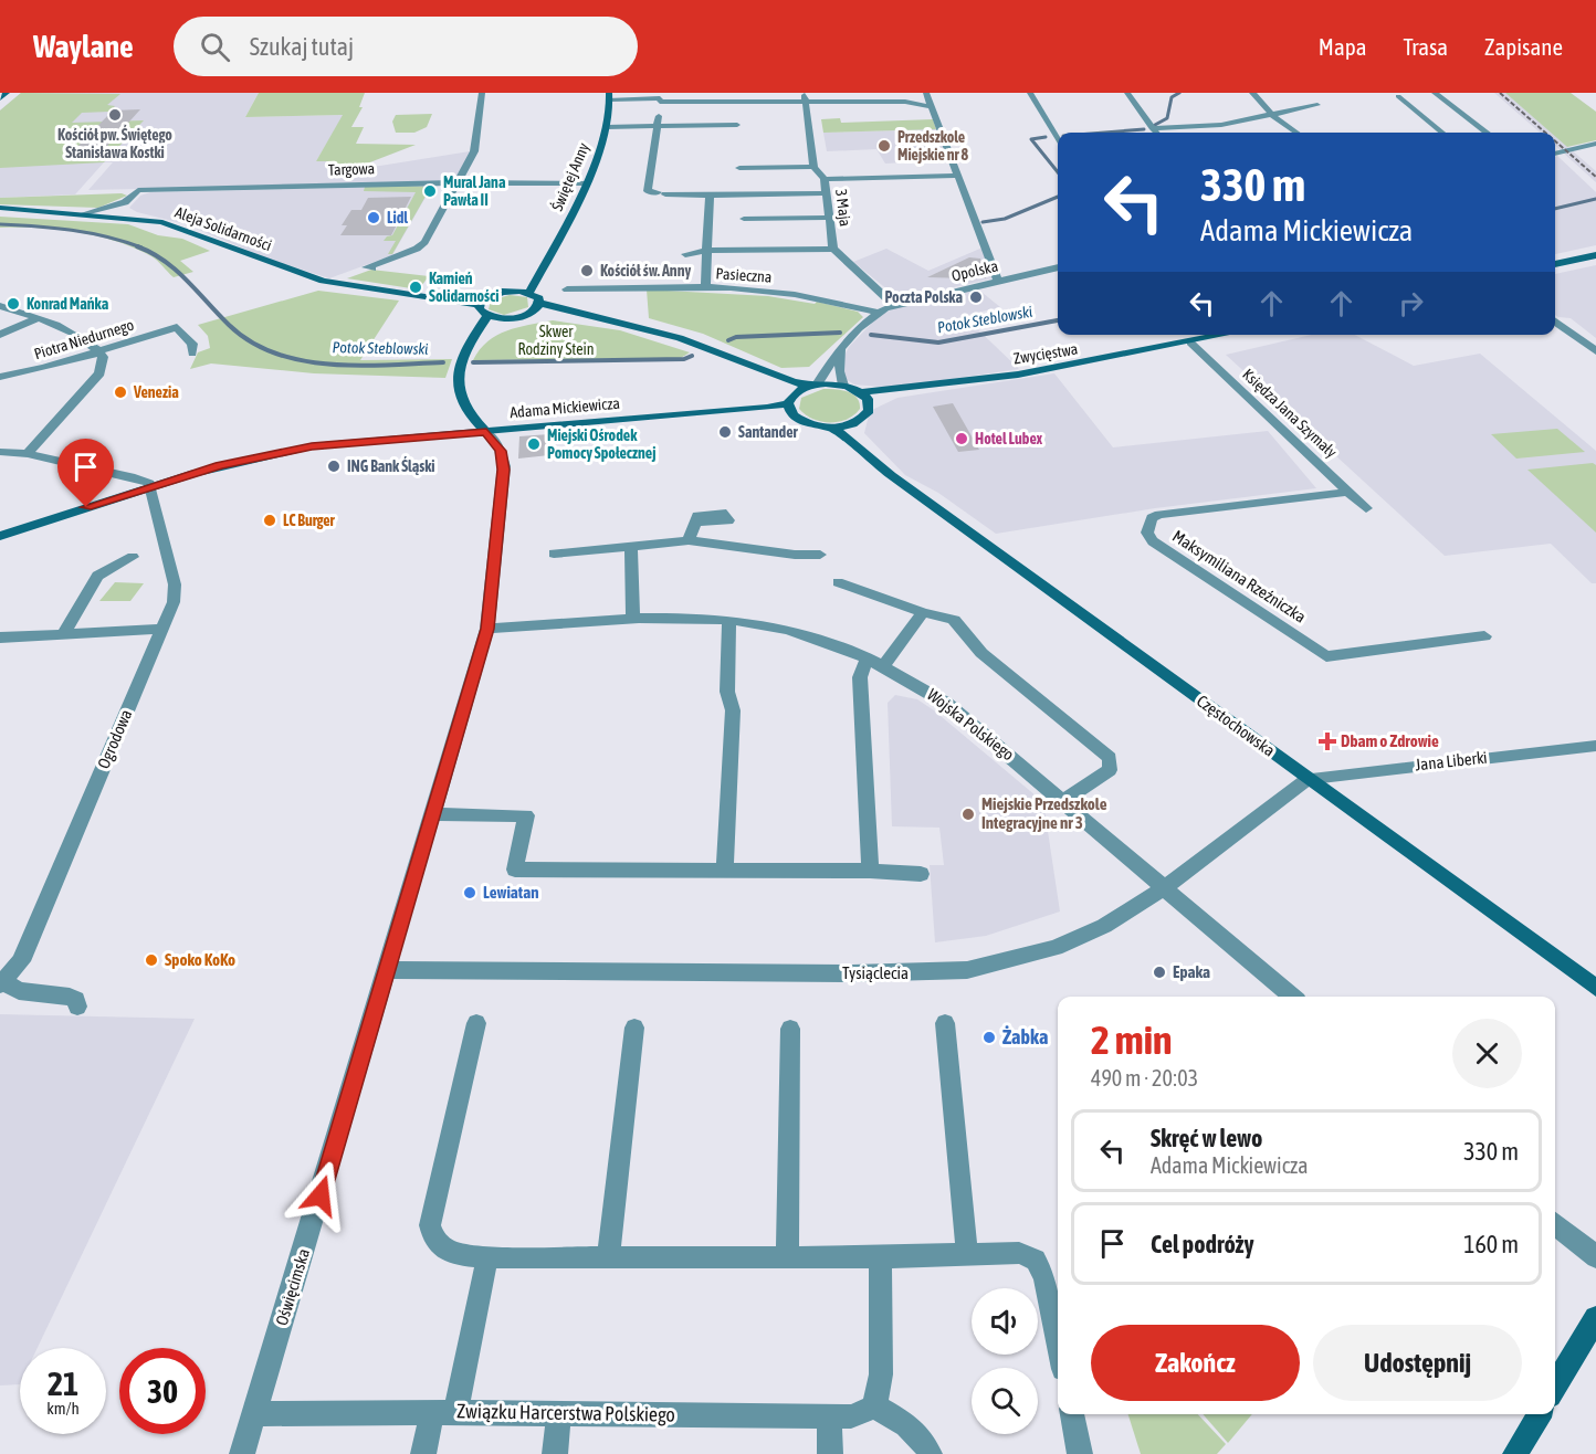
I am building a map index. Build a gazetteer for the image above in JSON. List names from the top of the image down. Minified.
{"streets":{"main road":["Świętej Anny","Aleja Solidarności","Zwycięstwa","Adama Mickiewicza","Częstochowska"],"street":["Targowa","3 Maja","Opolska","Pasieczna","Piotra Niedurnego","Księdza Jana Szymały","Maksymiliana Rzeźniczka","Wojska Polskiego","Ogrodowa","Jana Liberki","Tysiąclecia","Oświęcimska","Związku Harcerstwa Polskiego"]},"crossings":[["Targowa","Świętej Anny"],["Targowa","Aleja Solidarności"],["3 Maja","Opolska"],["Opolska","Pasieczna"],["Zwycięstwa","Księdza Jana Szymały"],["Adama Mickiewicza","Ogrodowa"],["Adama Mickiewicza","Oświęcimska"],["Księdza Jana Szymały","Maksymiliana Rzeźniczka"],["Wojska Polskiego","Tysiąclecia"],["Wojska Polskiego","Oświęcimska"],["Częstochowska","Jana Liberki"],["Częstochowska","Tysiąclecia"],["Jana Liberki","Tysiąclecia"],["Tysiąclecia","Oświęcimska"],["Oświęcimska","Związku Harcerstwa Polskiego"]],"water":["Potok Steblowski"],"parks":["Skwer Rodziny Stein"],"places":{"other":["Kościół pw. Świętego Stanisława Kostki","Przedszkole Miejskie nr 8","Mural Jana Pawła II","Lidl","Kościół św. Anny","Kamień Solidarności","Poczta Polska","Konrad Mańka","Venezia","Santander","Hotel Lubex","Miejski Ośrodek Pomocy Społecznej","ING Bank Śląski","LC Burger","Miejskie Przedszkole Integracyjne nr 3","Lewiatan","Spoko KoKo","Epaka","Żabka"],"health":["Dbam o Zdrowie"]},"page":{"header":"Waylane","search":"Szukaj tutaj","nav":["Mapa","Trasa","Zapisane"],"turn":["330 m","Adama Mickiewicza"],"heading":["2 min","490 m · 20:03"],"list":[{"name":"Skręć w lewo","note":"Adama Mickiewicza","value":"330 m"},{"name":"Cel podróży","value":"160 m"}],"buttons":["Zakończ","Udostępnij"],"speed":"21 km/h","limit":"30"}}
